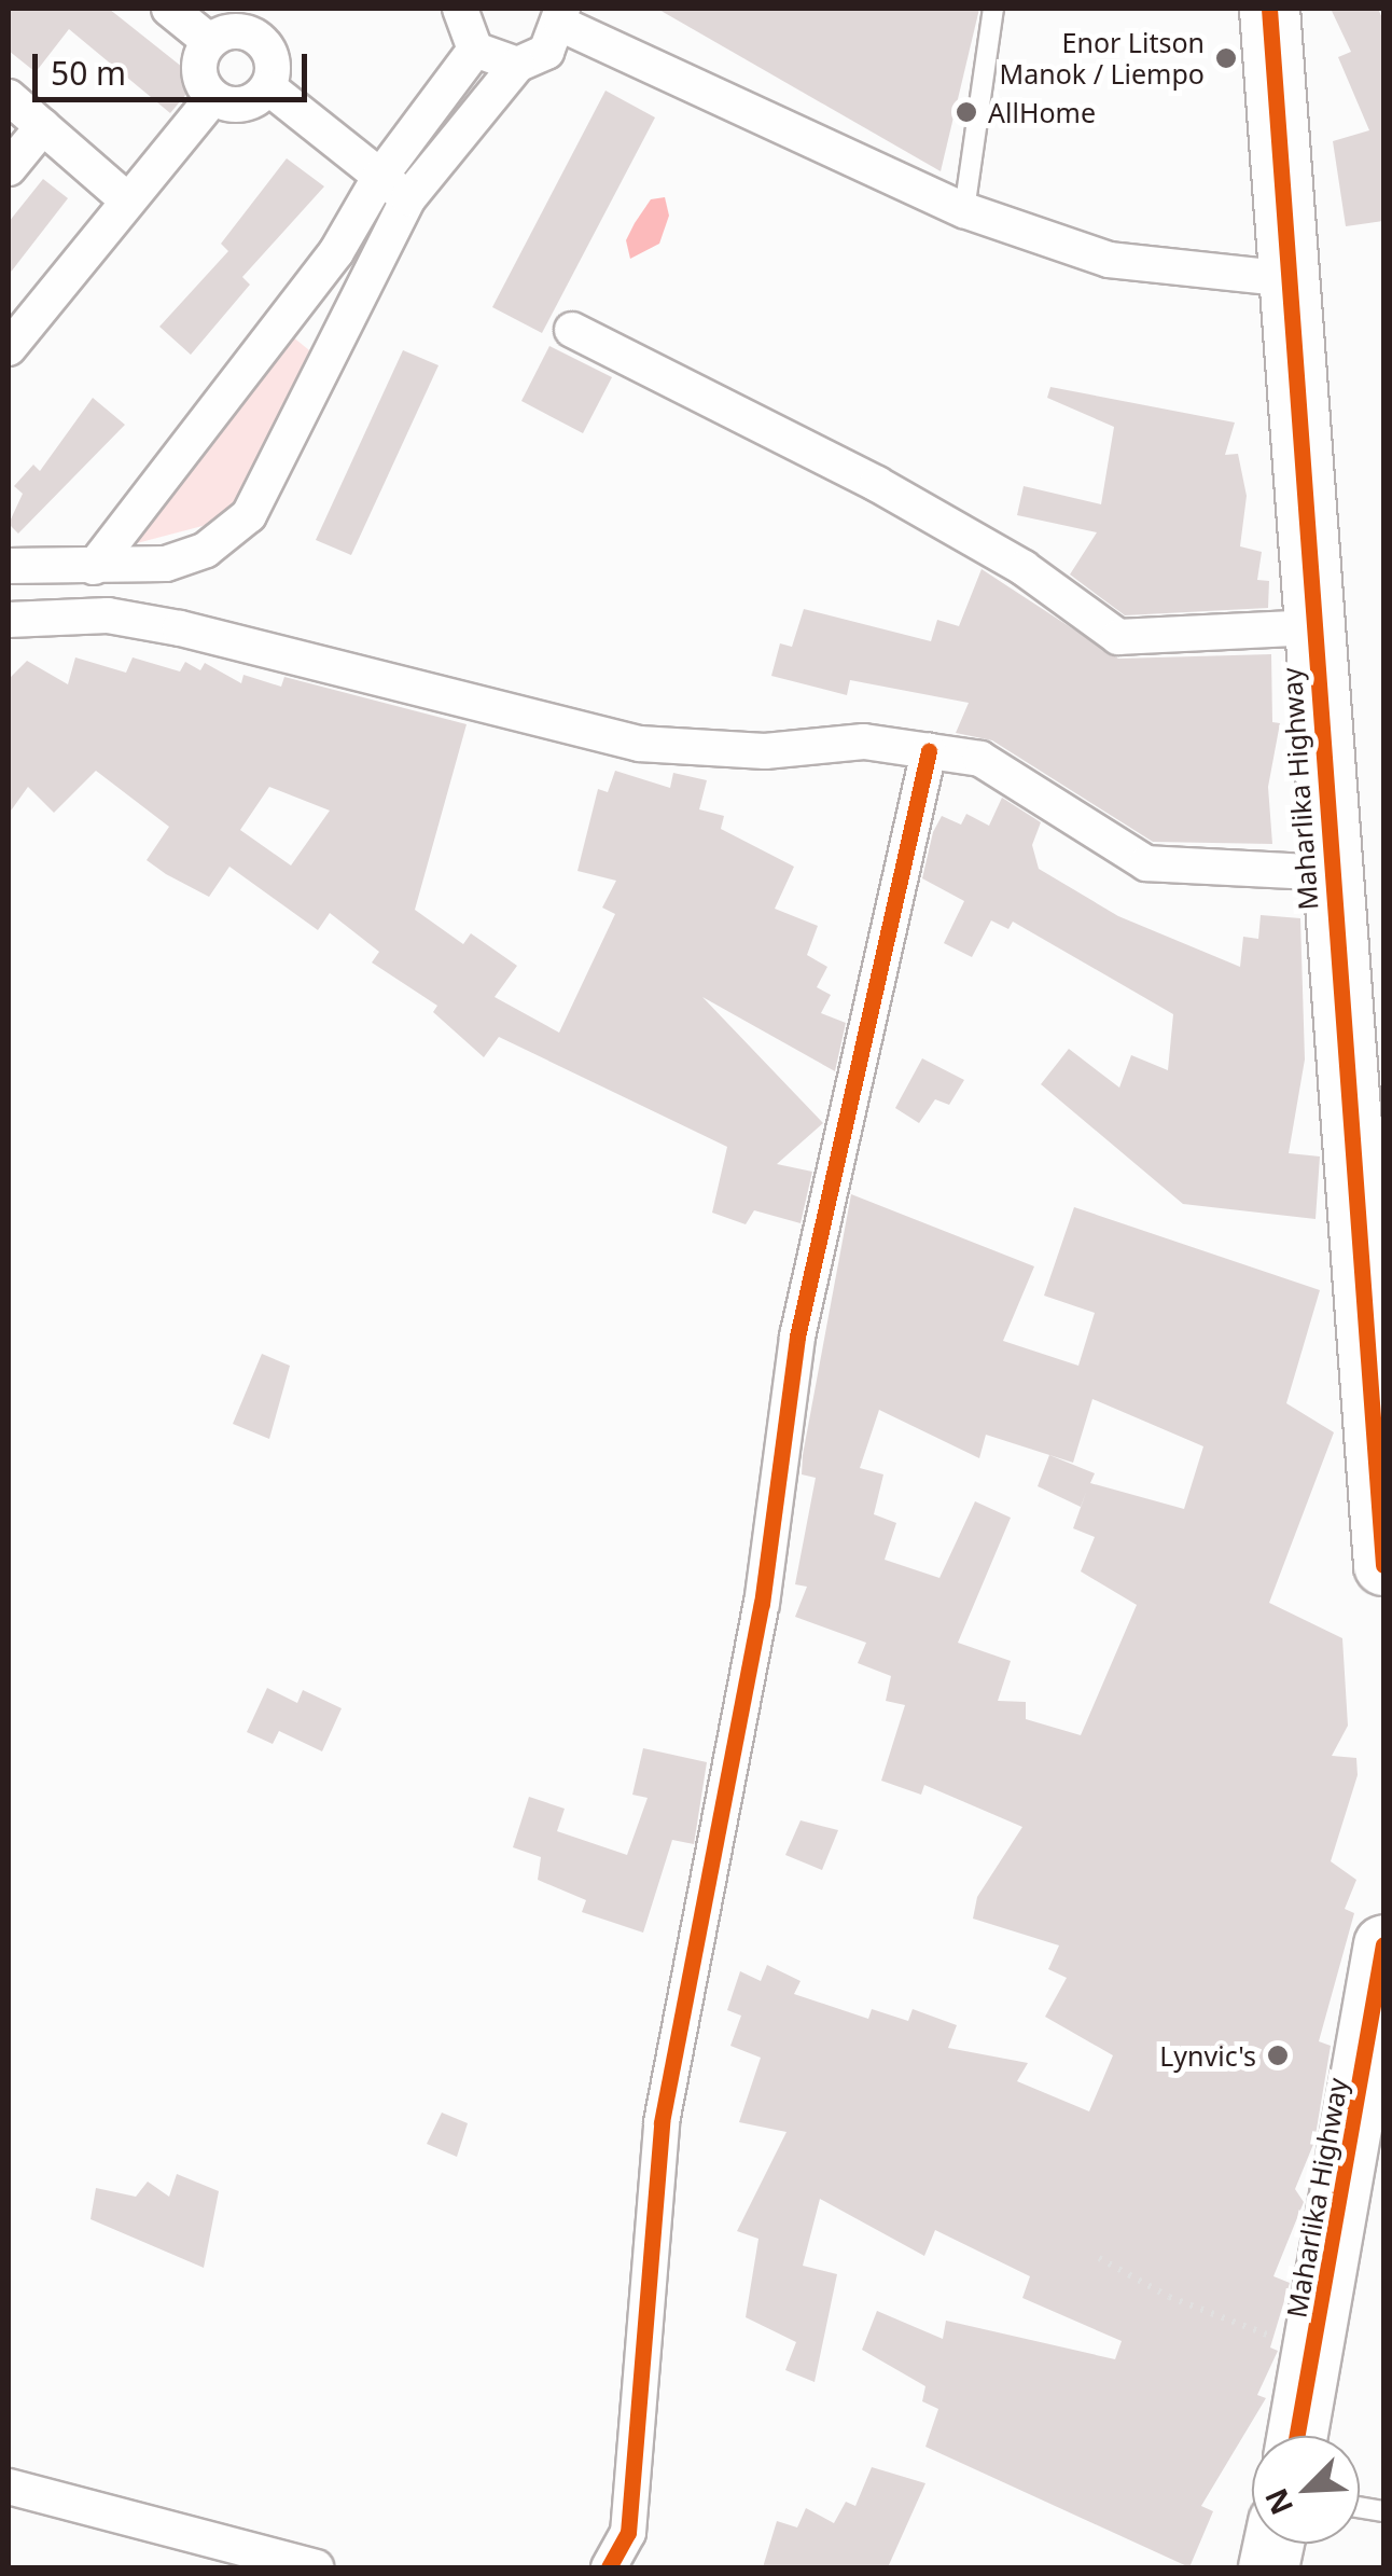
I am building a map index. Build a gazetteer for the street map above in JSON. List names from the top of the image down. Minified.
{"streets":{"highway":["Maharlika Highway"]},"places":["Enor Litson Manok / Liempo","AllHome","Lynvic's"],"scale_bar":"50 m","north":"bottom left"}
